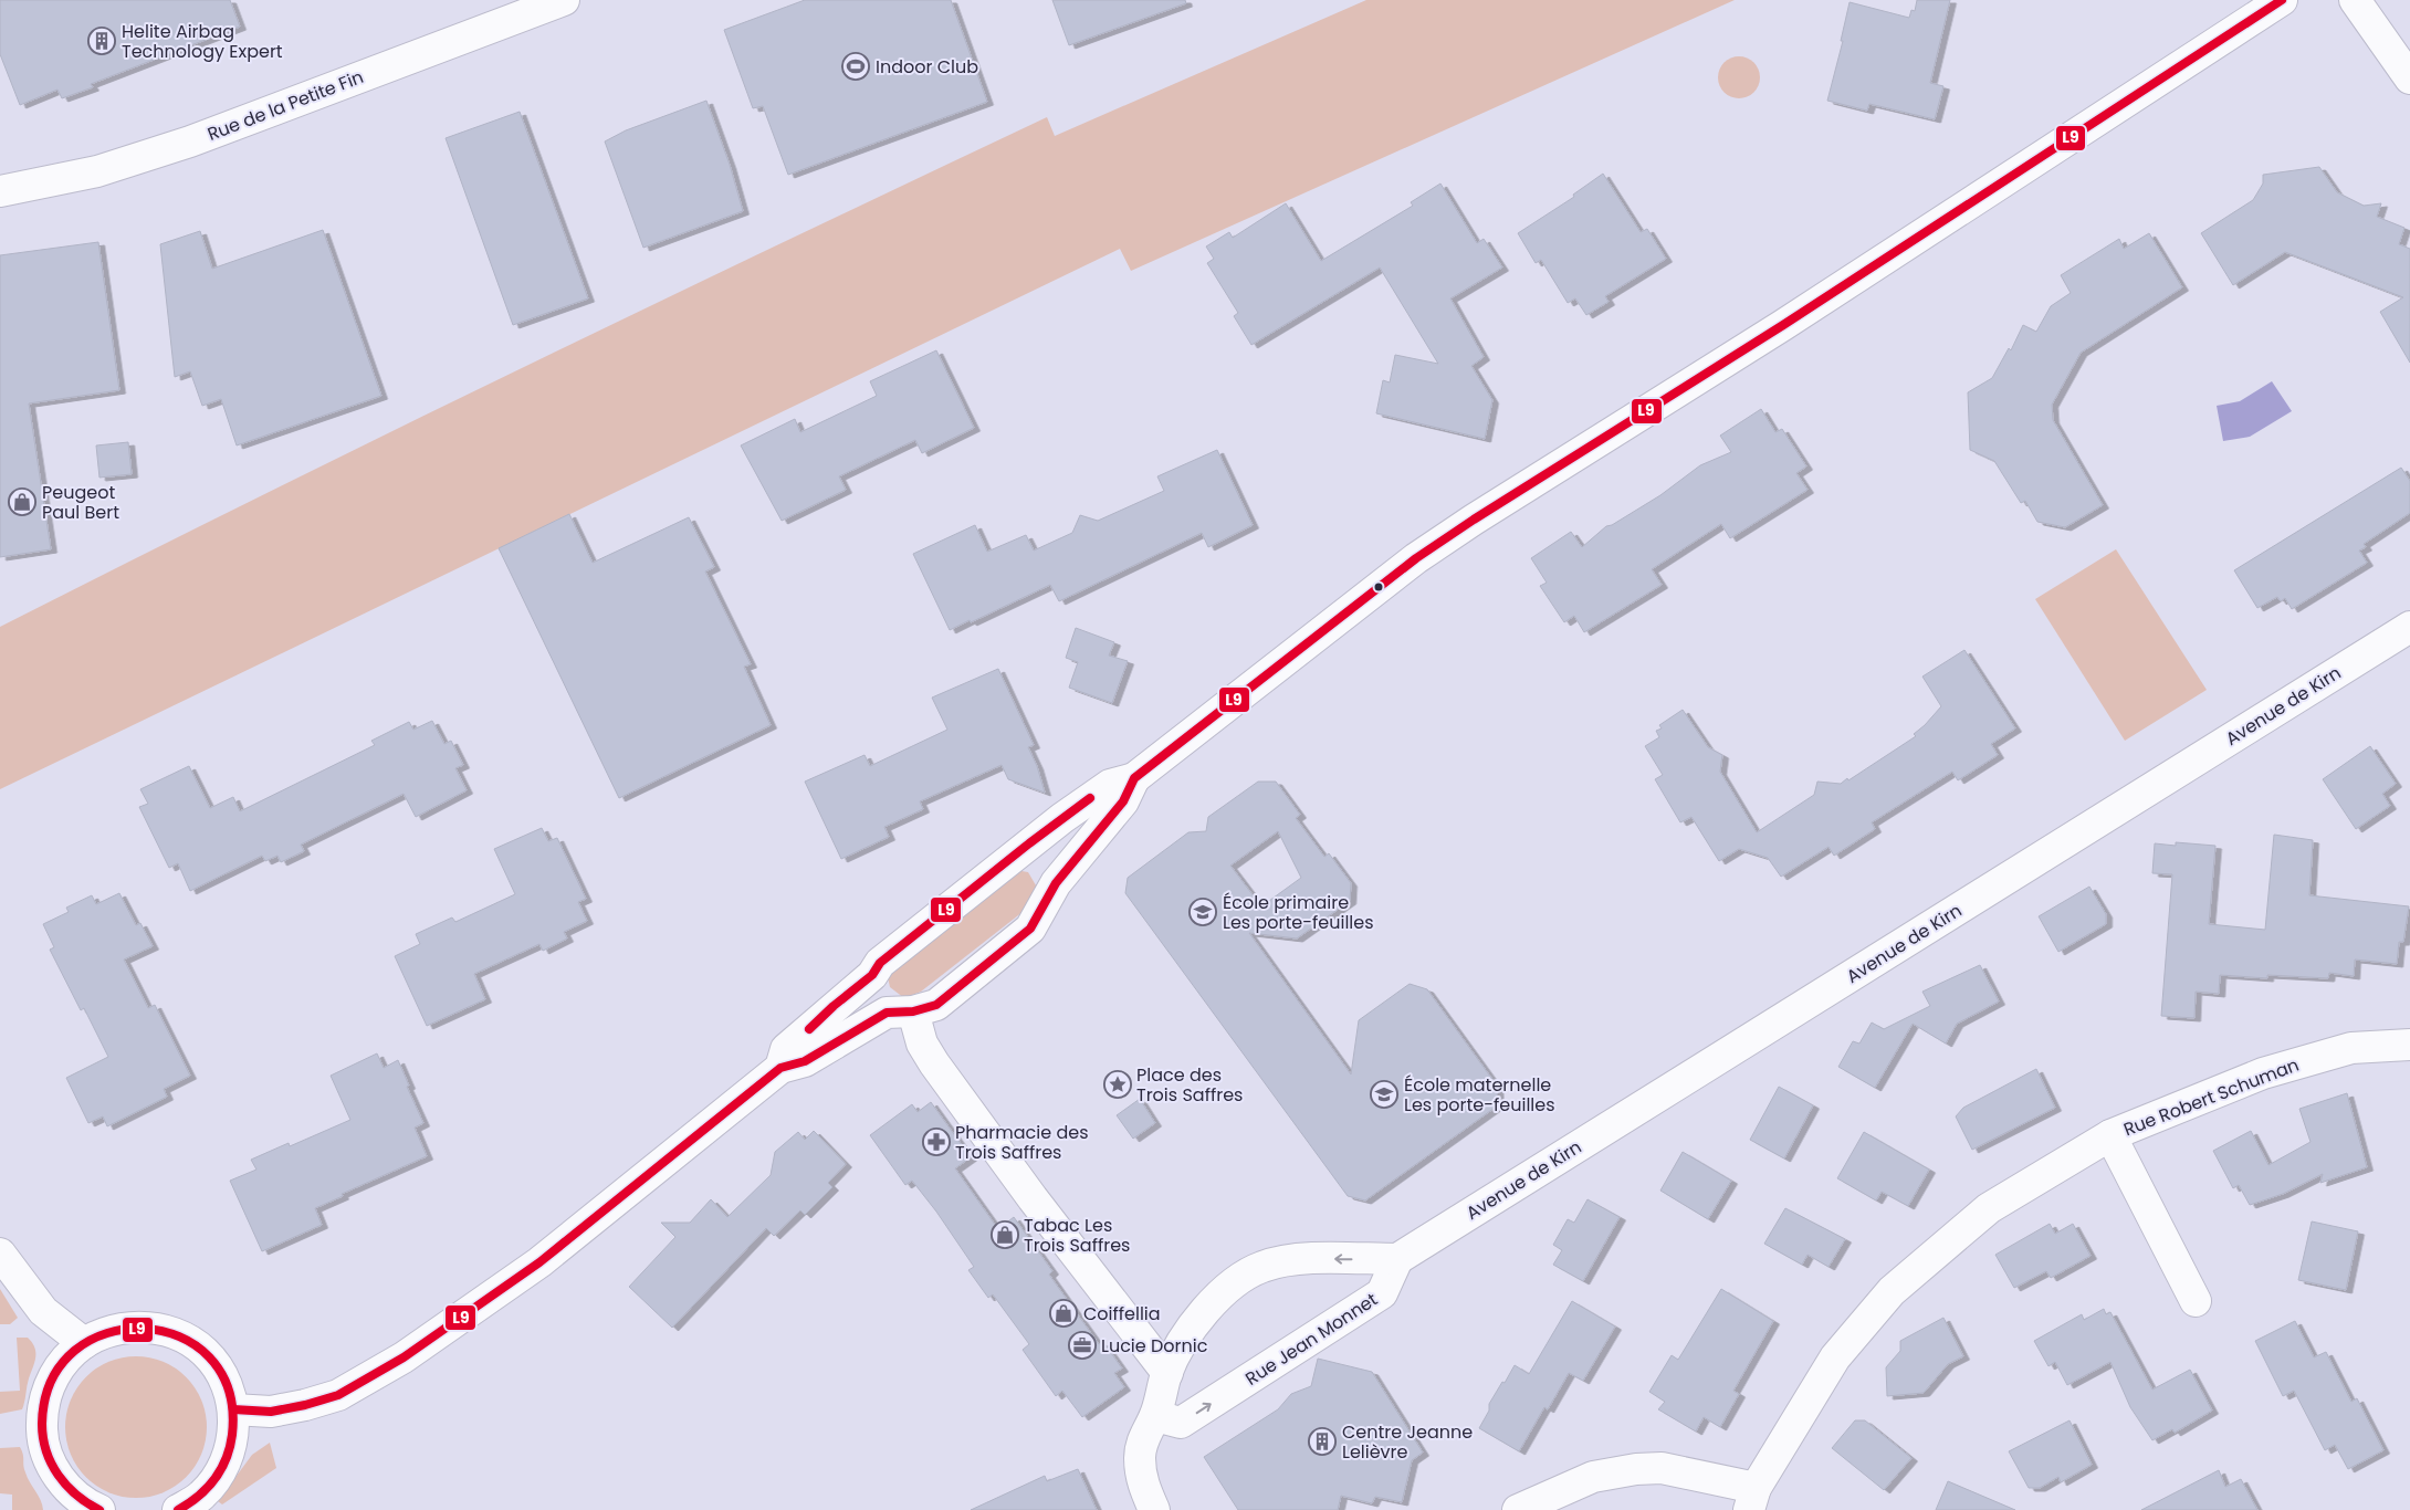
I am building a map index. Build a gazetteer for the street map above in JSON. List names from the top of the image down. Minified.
{"streets":{"street":["Rue de la Petite Fin","Avenue de Kirn","Rue Robert Schuman","Rue Jean Monnet"]},"crossings":[["Avenue de Kirn","Rue Jean Monnet"]],"places":{"building":["Helite Airbag Technology Expert","Centre Jeanne Lelièvre"],"sports":["Indoor Club"],"shop":["Peugeot Paul Bert","Tabac Les Trois Saffres","Coiffellia"],"school or university":["École primaire Les porte-feuilles","École maternelle Les porte-feuilles"],"place":["Place des Trois Saffres"],"pharmacy":["Pharmacie des Trois Saffres"],"office":["Lucie Dornic"]},"lines":["transit line L9"]}
